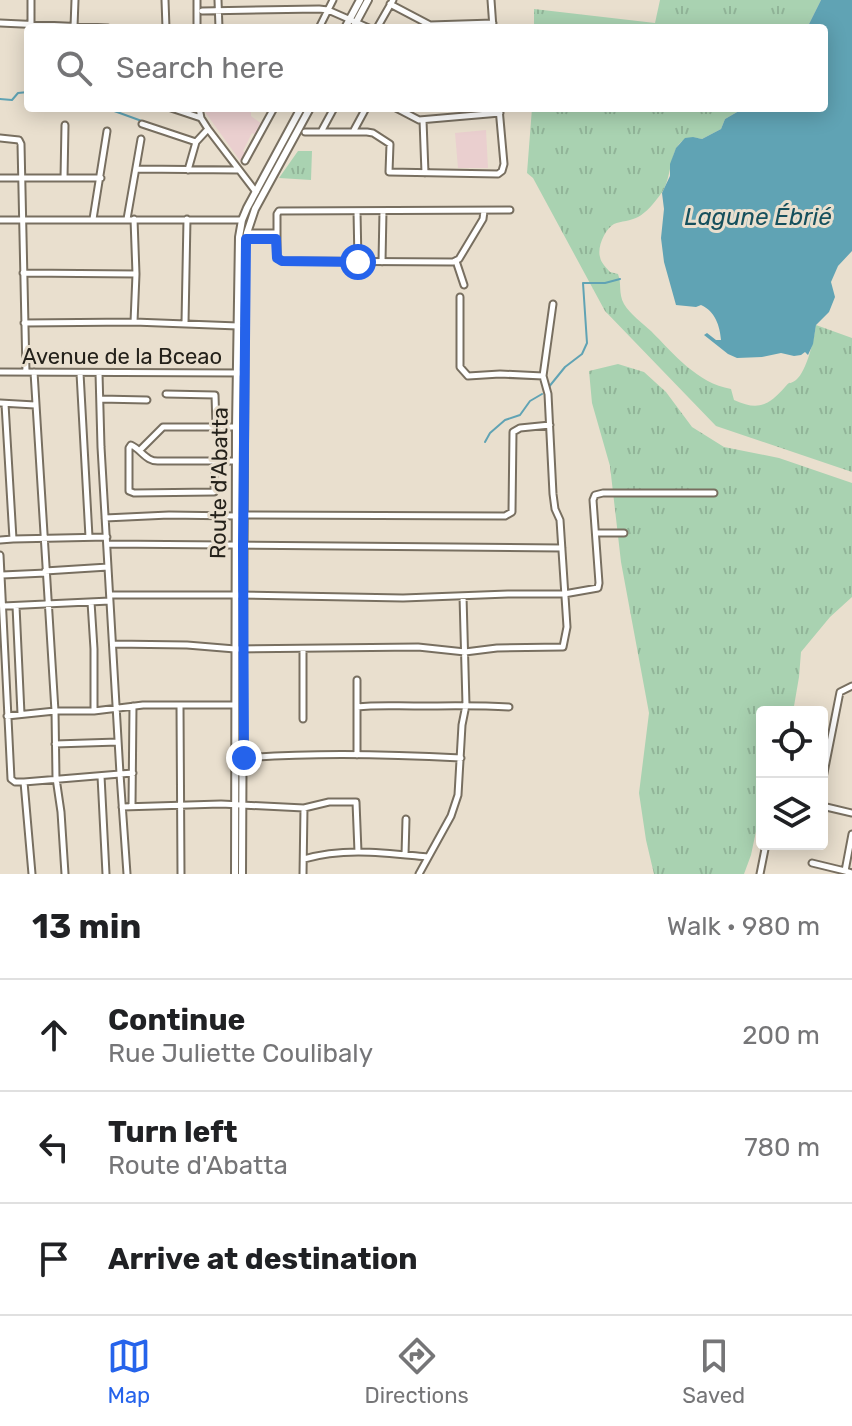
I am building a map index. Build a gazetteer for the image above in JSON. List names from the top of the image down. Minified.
{"streets":{"street":["Avenue de la Bceao","Route d'Abatta"]},"crossings":[["Avenue de la Bceao","Route d'Abatta"]],"water":["Lagune Ébrié"],"page":{"search":"Search here","heading":["13 min","Walk · 980 m"],"list":[["Continue","Rue Juliette Coulibaly","200 m"],["Turn left","Route d'Abatta","780 m"],"Arrive at destination"],"nav":["Map","Directions","Saved"]}}
